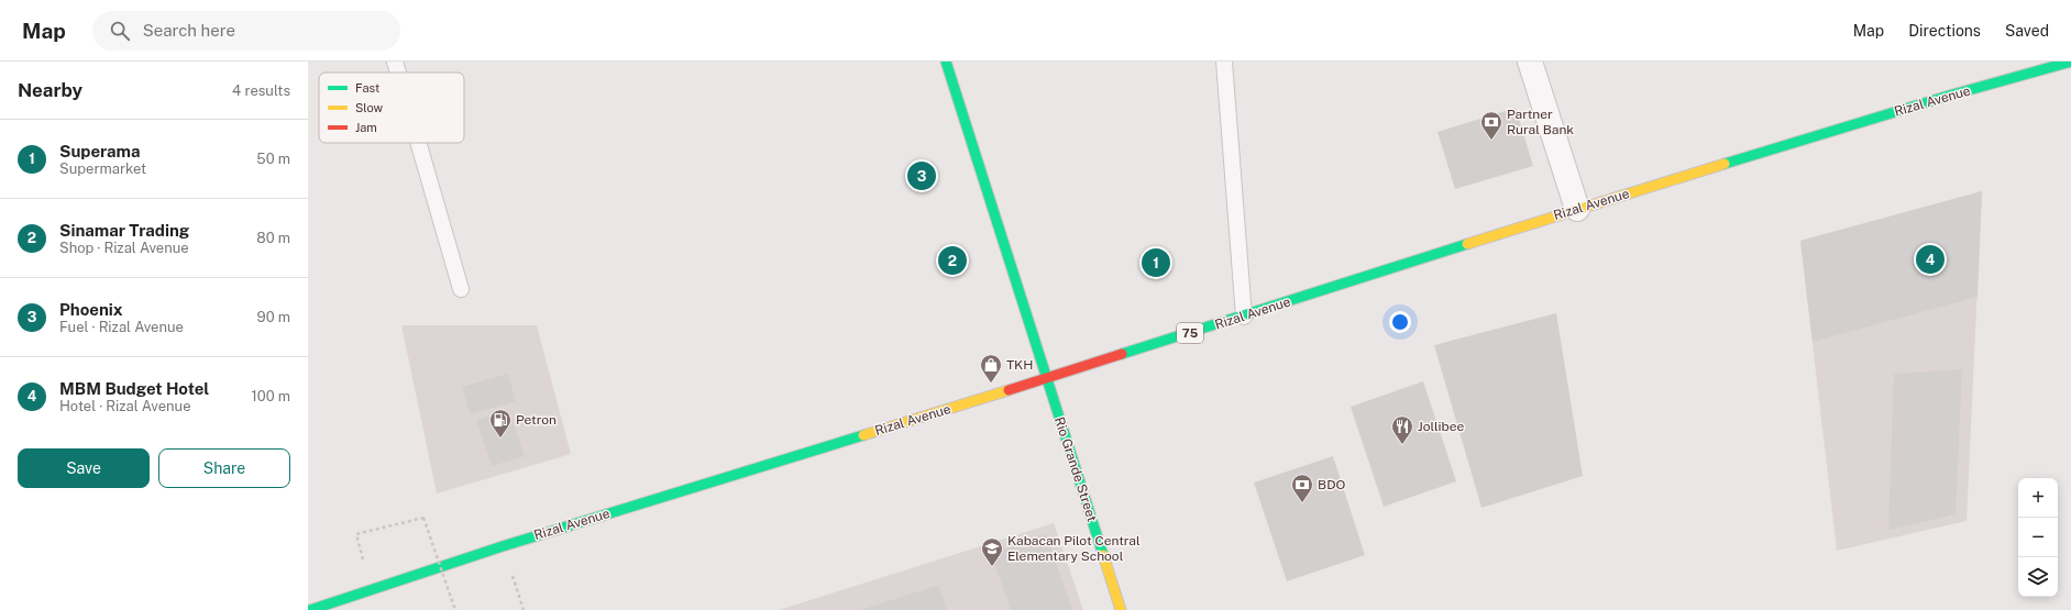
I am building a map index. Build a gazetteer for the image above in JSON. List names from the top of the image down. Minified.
{"streets":{"main road":["Rizal Avenue","75","Rio Grande Street"]},"crossings":[["Rizal Avenue","Rio Grande Street"]],"places":{"bank":["Partner Rural Bank","BDO"],"shop":["TKH"],"fuel station":["Petron"],"restaurant":["Jollibee"],"school or university":["Kabacan Pilot Central Elementary School"]},"legend":["Fast","Slow","Jam"],"page":{"header":"Map","search":"Search here","nav":["Map","Directions","Saved"],"heading":["Nearby","4 results"],"list":[{"mark":"1","name":"Superama","note":"Supermarket","value":"50 m"},{"mark":"2","name":"Sinamar Trading","note":"Shop · Rizal Avenue","value":"80 m"},{"mark":"3","name":"Phoenix","note":"Fuel · Rizal Avenue","value":"90 m"},{"mark":"4","name":"MBM Budget Hotel","note":"Hotel · Rizal Avenue","value":"100 m"}],"pins":["3","4","2","1"],"buttons":["Save","Share"],"map_buttons":["+","−"]}}
